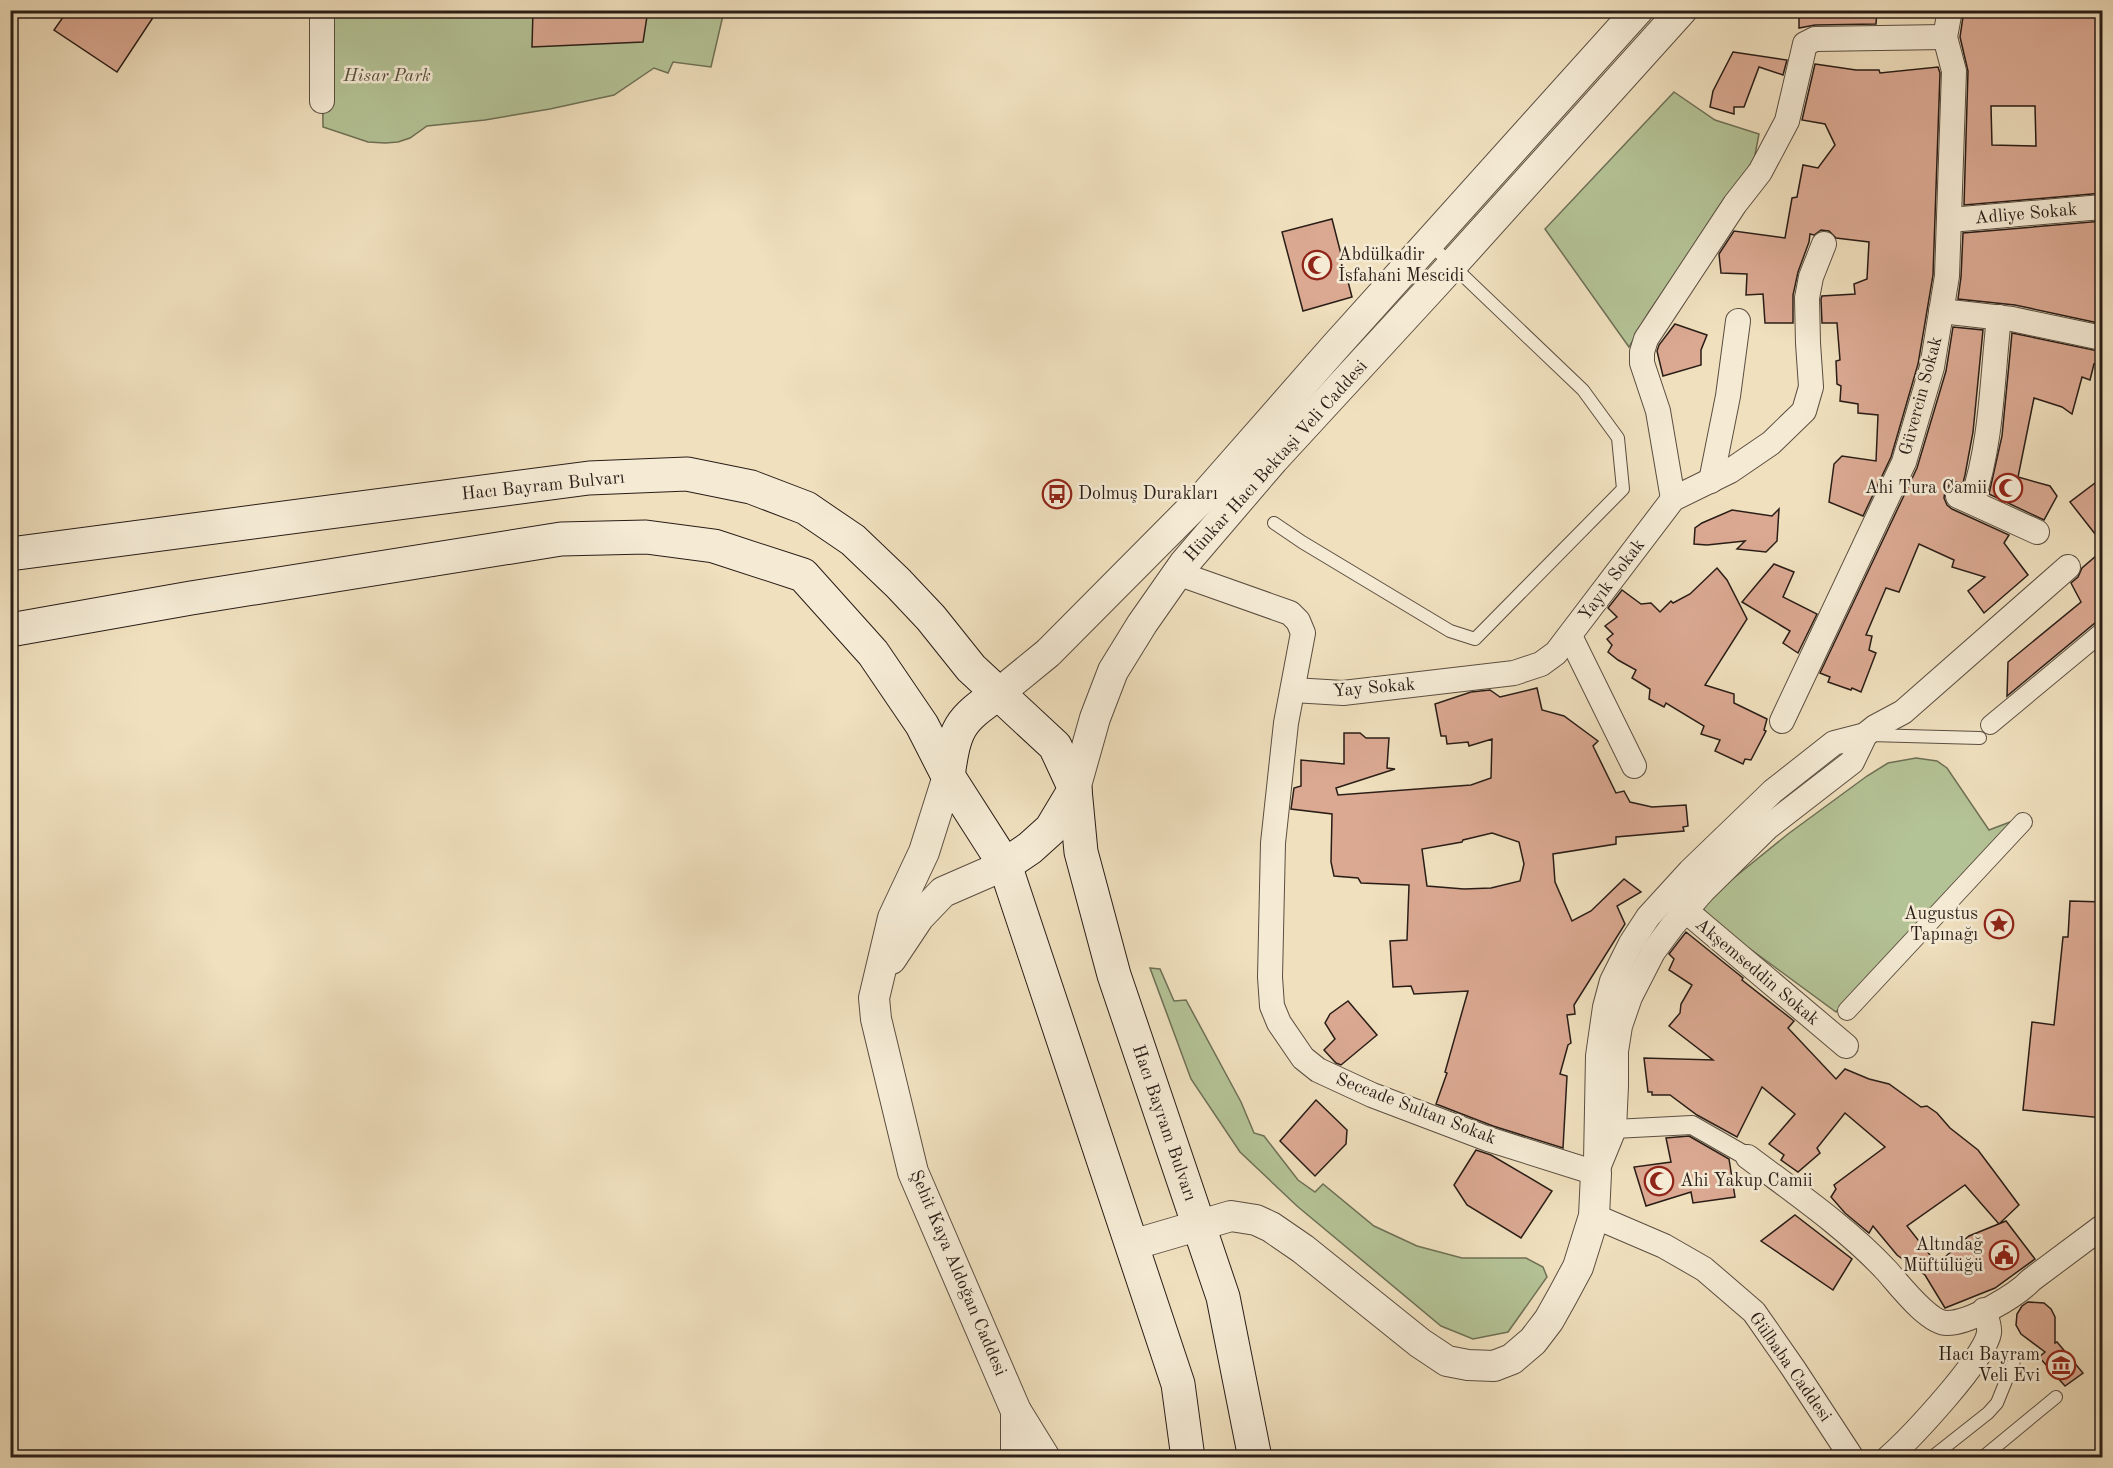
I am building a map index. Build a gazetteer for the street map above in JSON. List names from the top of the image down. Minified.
{"streets":{"main road":["Hacı Bayram Bulvarı"],"street":["Adliye Sokak","Güvercin Sokak","Hünkar Hacı Bektaşi Veli Caddesi","Yayık Sokak","Yay Sokak","Akşemseddin Sokak","Seccade Sultan Sokak","Şehit Kaya Aldoğan Caddesi","Gülbaba Caddesi"]},"crossings":[["Adliye Sokak","Güvercin Sokak"],["Hünkar Hacı Bektaşi Veli Caddesi","Hacı Bayram Bulvarı"],["Yayık Sokak","Yay Sokak"],["Yay Sokak","Seccade Sultan Sokak"]],"parks":["Hisar Park"],"places":{"mosque":["Abdülkadir İsfahani Mescidi","Ahi Tura Camii","Ahi Yakup Camii"],"bus stop":["Dolmuş Durakları"],"place":["Augustus Tapınağı"],"public building":["Altındağ Müftülüğü"],"museum":["Hacı Bayram Veli Evi"]}}
